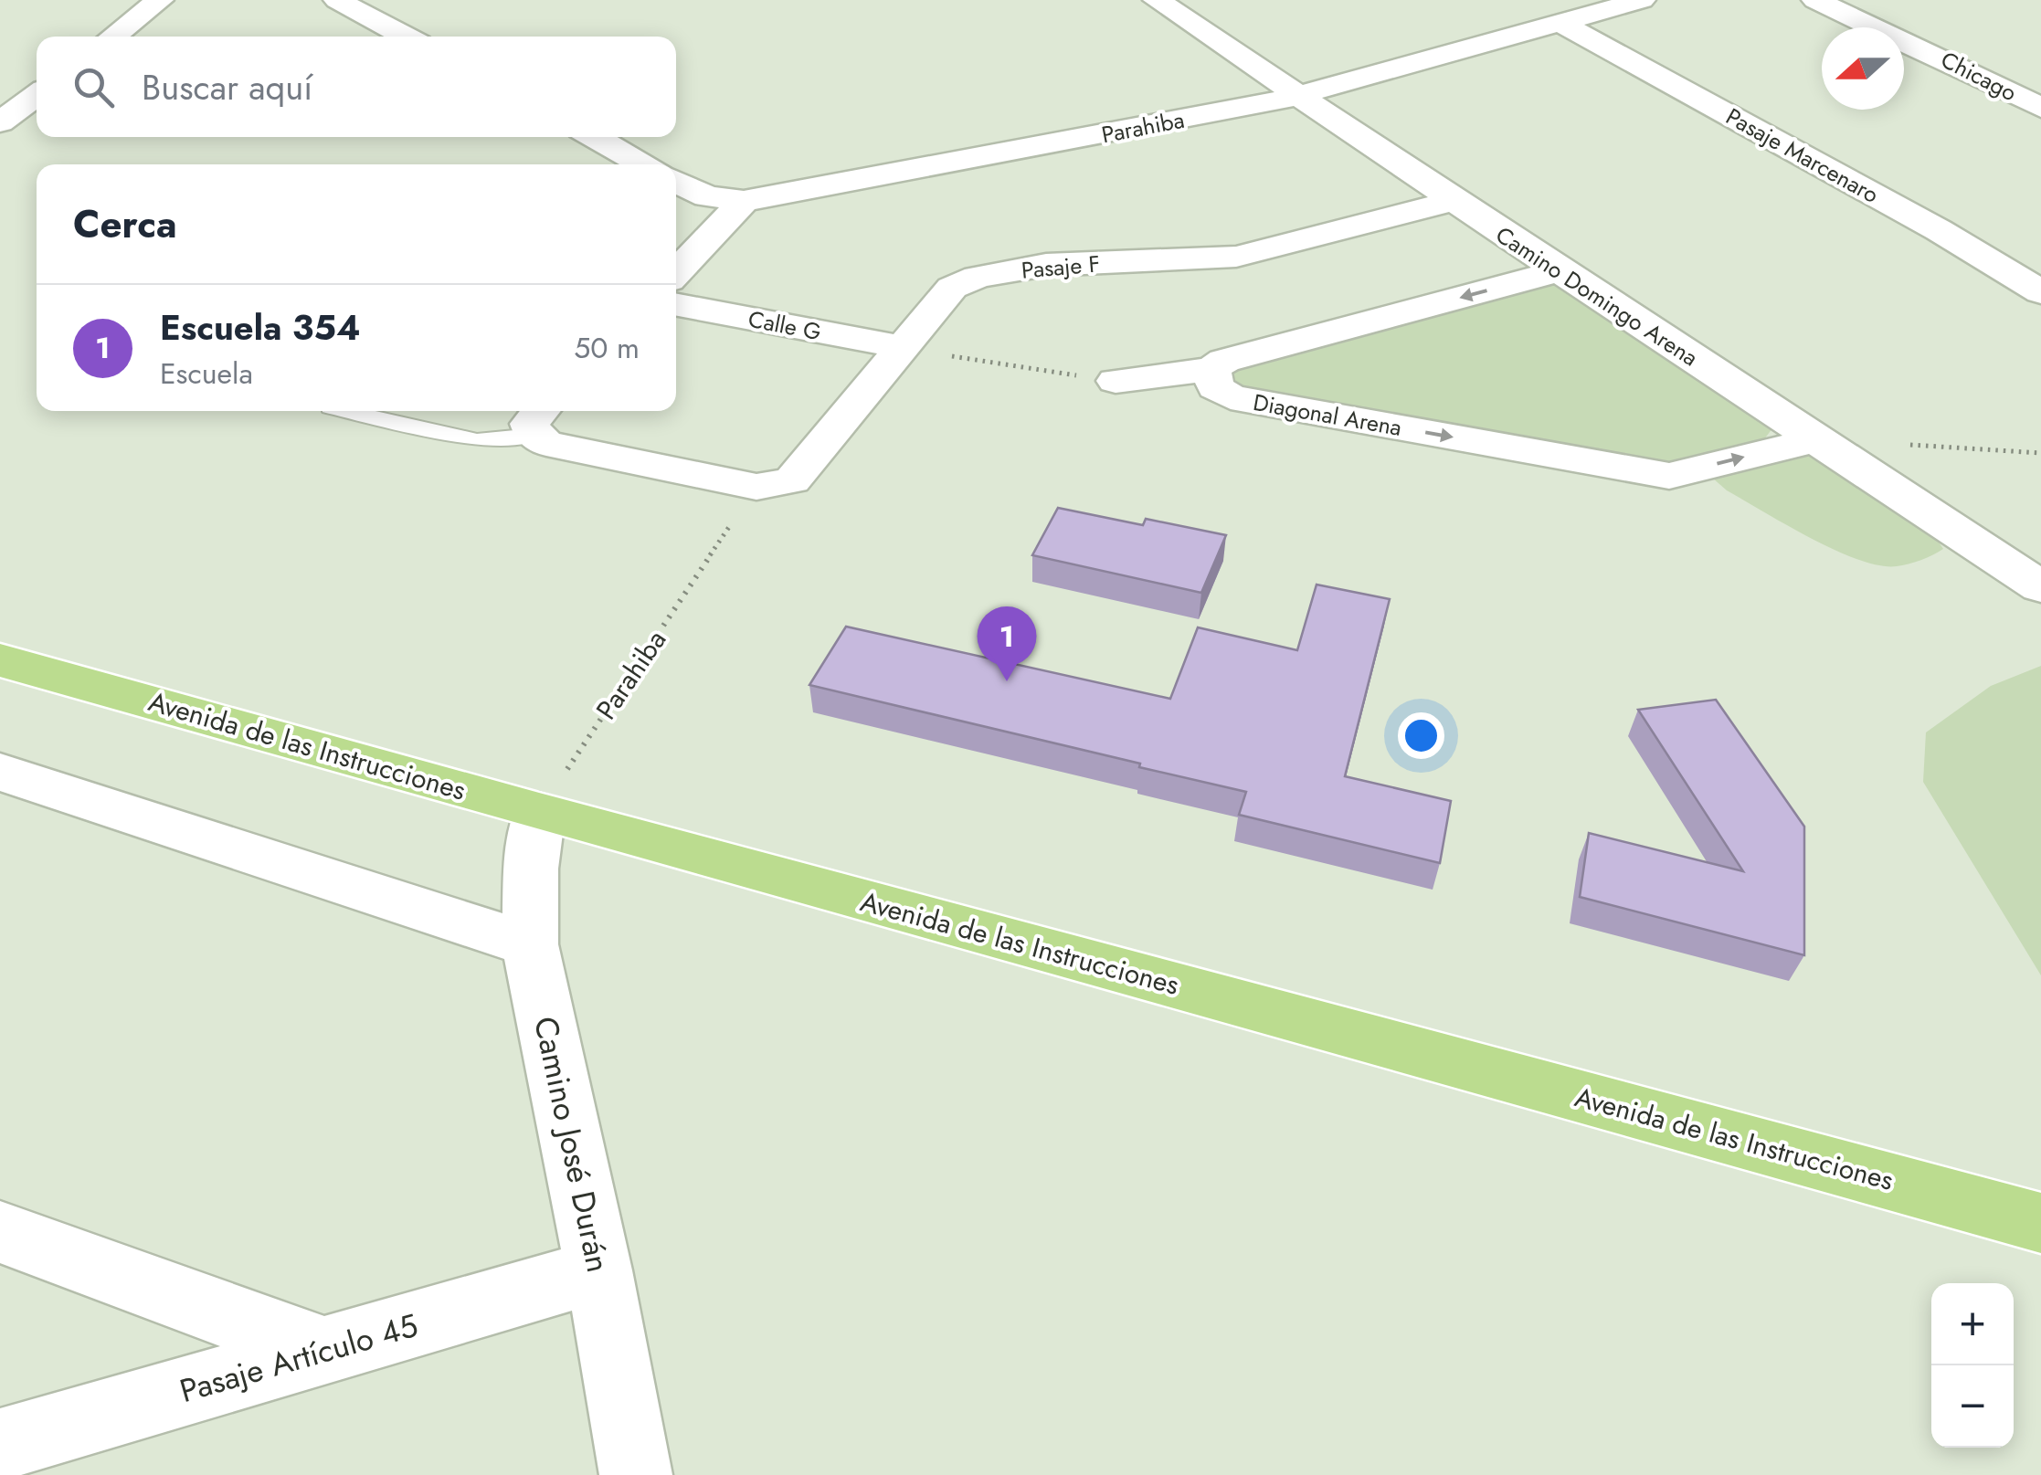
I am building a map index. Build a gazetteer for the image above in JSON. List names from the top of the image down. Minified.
{"streets":{"main road":["Avenida de las Instrucciones"],"street":["Chicago","Parahiba","Pasaje Marcenaro","Pasaje F","Camino Domingo Arena","Calle G","Diagonal Arena","Camino José Durán","Pasaje Artículo 45"]},"crossings":[["Parahiba","Pasaje Marcenaro"],["Parahiba","Pasaje F"],["Parahiba","Camino Domingo Arena"],["Parahiba","Avenida de las Instrucciones"],["Parahiba","Camino José Durán"],["Pasaje F","Camino Domingo Arena"],["Pasaje F","Calle G"],["Camino Domingo Arena","Diagonal Arena"],["Avenida de las Instrucciones","Camino José Durán"],["Camino José Durán","Pasaje Artículo 45"]],"north":"left","page":{"search":"Buscar aquí","heading":"Cerca","list":[{"mark":"1","name":"Escuela 354","note":"Escuela","value":"50 m"}],"pins":"1","map_buttons":["+","−"]}}
